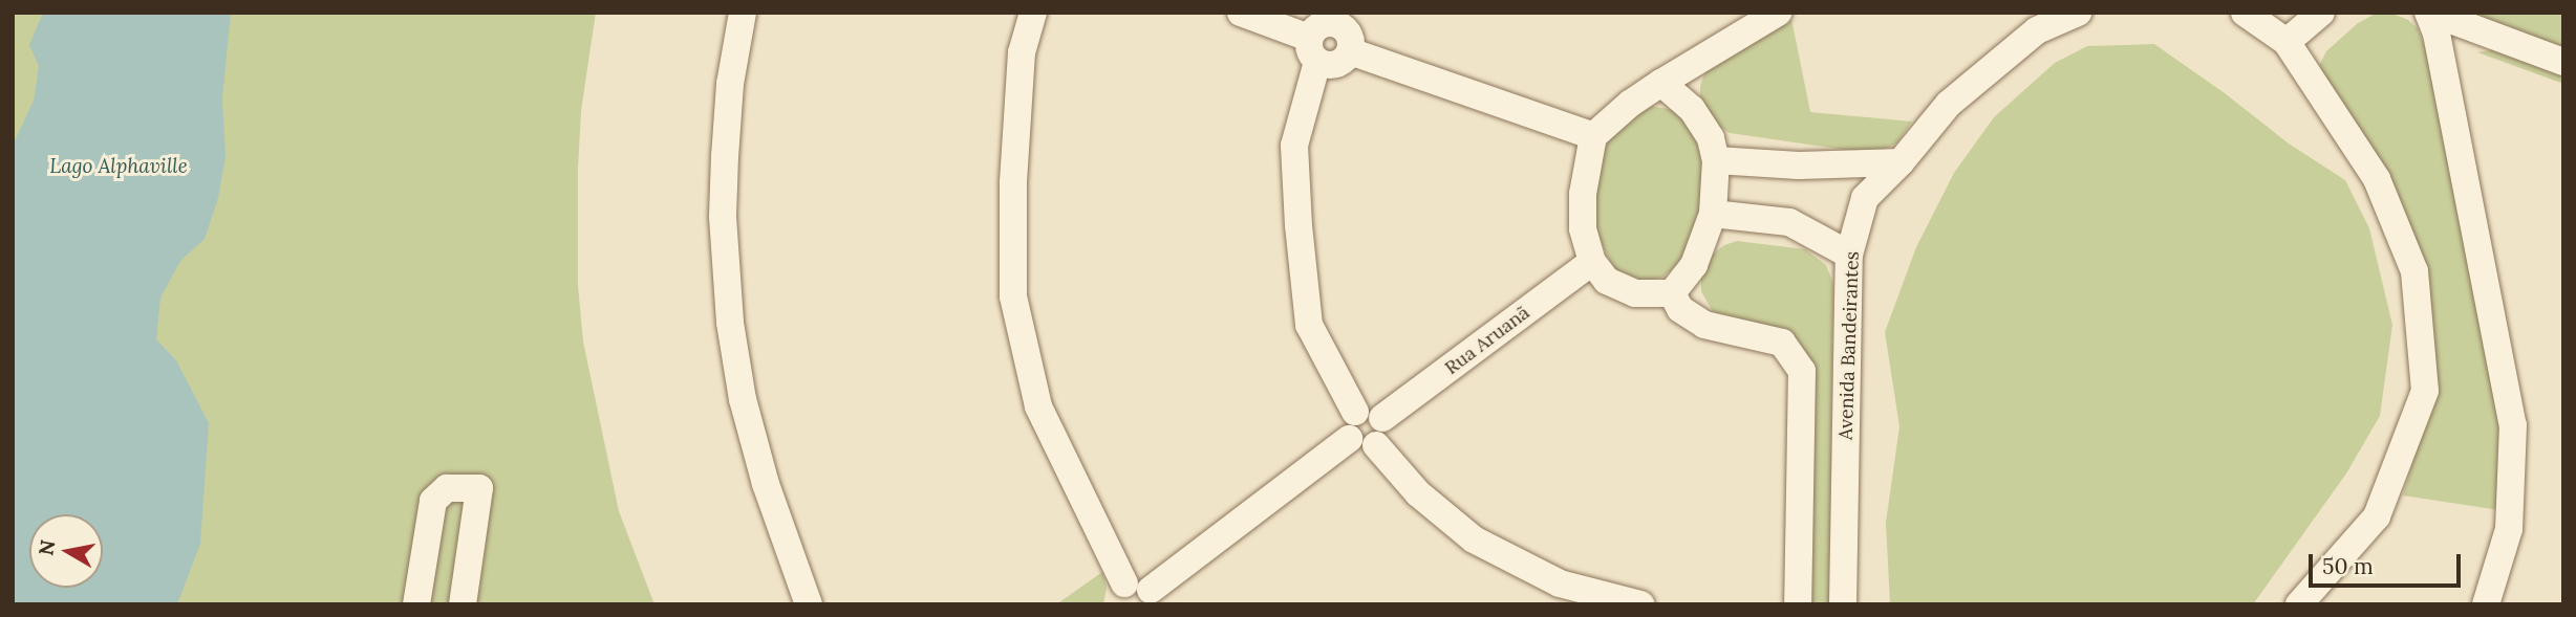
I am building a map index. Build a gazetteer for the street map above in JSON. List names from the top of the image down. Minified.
{"streets":{"street":["Rua Aruanã","Avenida Bandeirantes"]},"water":["Lago Alphaville"],"scale_bar":"50 m","north":"left"}
